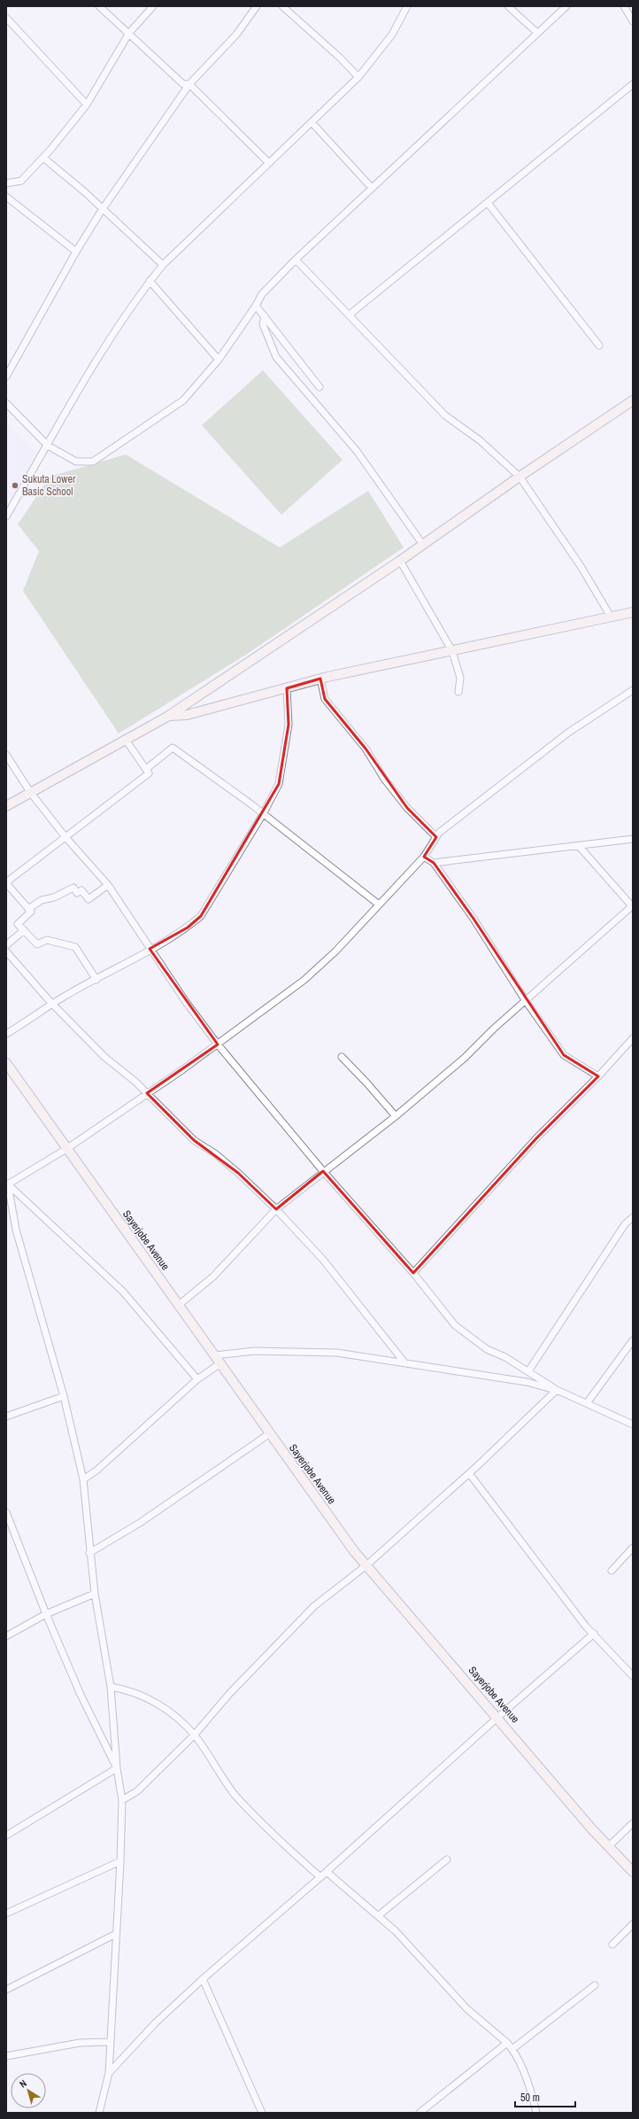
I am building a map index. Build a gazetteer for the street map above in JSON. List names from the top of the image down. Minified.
{"streets":{"street":["Sayerjobe Avenue"]},"places":["Sukuta Lower Basic School"],"scale_bar":"50 m","north":"top left"}
